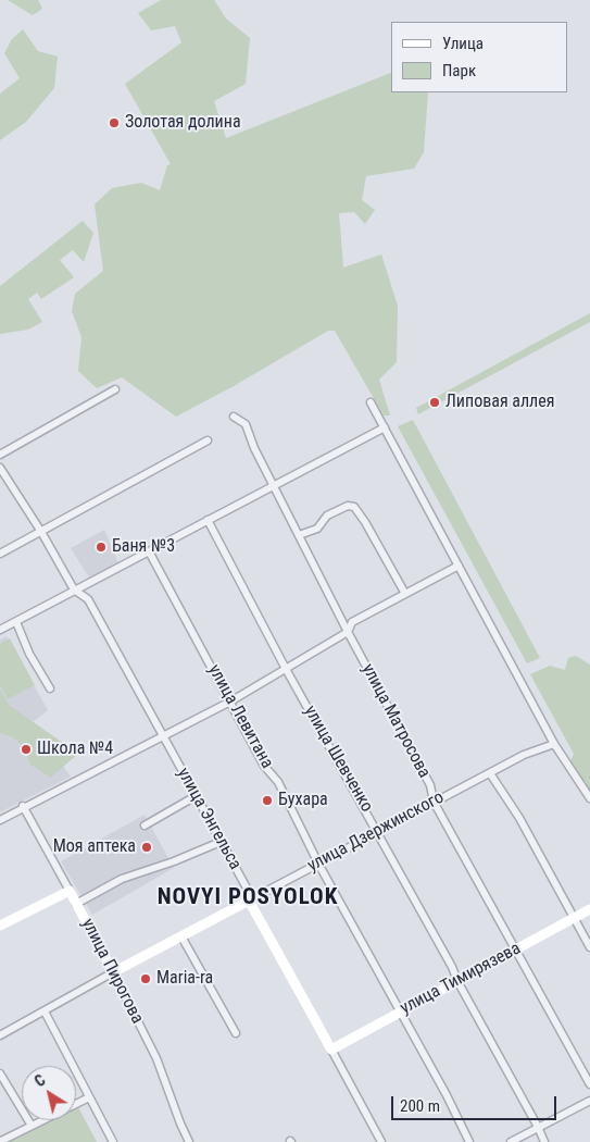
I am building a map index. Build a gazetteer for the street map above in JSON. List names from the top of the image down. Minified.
{"streets":{"street":["улица Левитана","улица Матросова","улица Шевченко","улица Энгельса","улица Дзержинского","улица Пирогова","улица Тимирязева"]},"crossings":[["улица Левитана","улица Дзержинского"],["улица Левитана","улица Тимирязева"],["улица Матросова","улица Дзержинского"],["улица Матросова","улица Тимирязева"],["улица Шевченко","улица Дзержинского"],["улица Шевченко","улица Тимирязева"],["улица Энгельса","улица Дзержинского"],["улица Энгельса","улица Тимирязева"],["улица Дзержинского","улица Пирогова"]],"districts":["NOVYI POSYOLOK"],"places":["Золотая долина","Липовая аллея","Баня №3","Школа №4","Бухара","Моя аптека","Maria-ra"],"legend":["Улица","Парк"],"scale_bar":"200 m","north":"top left"}
